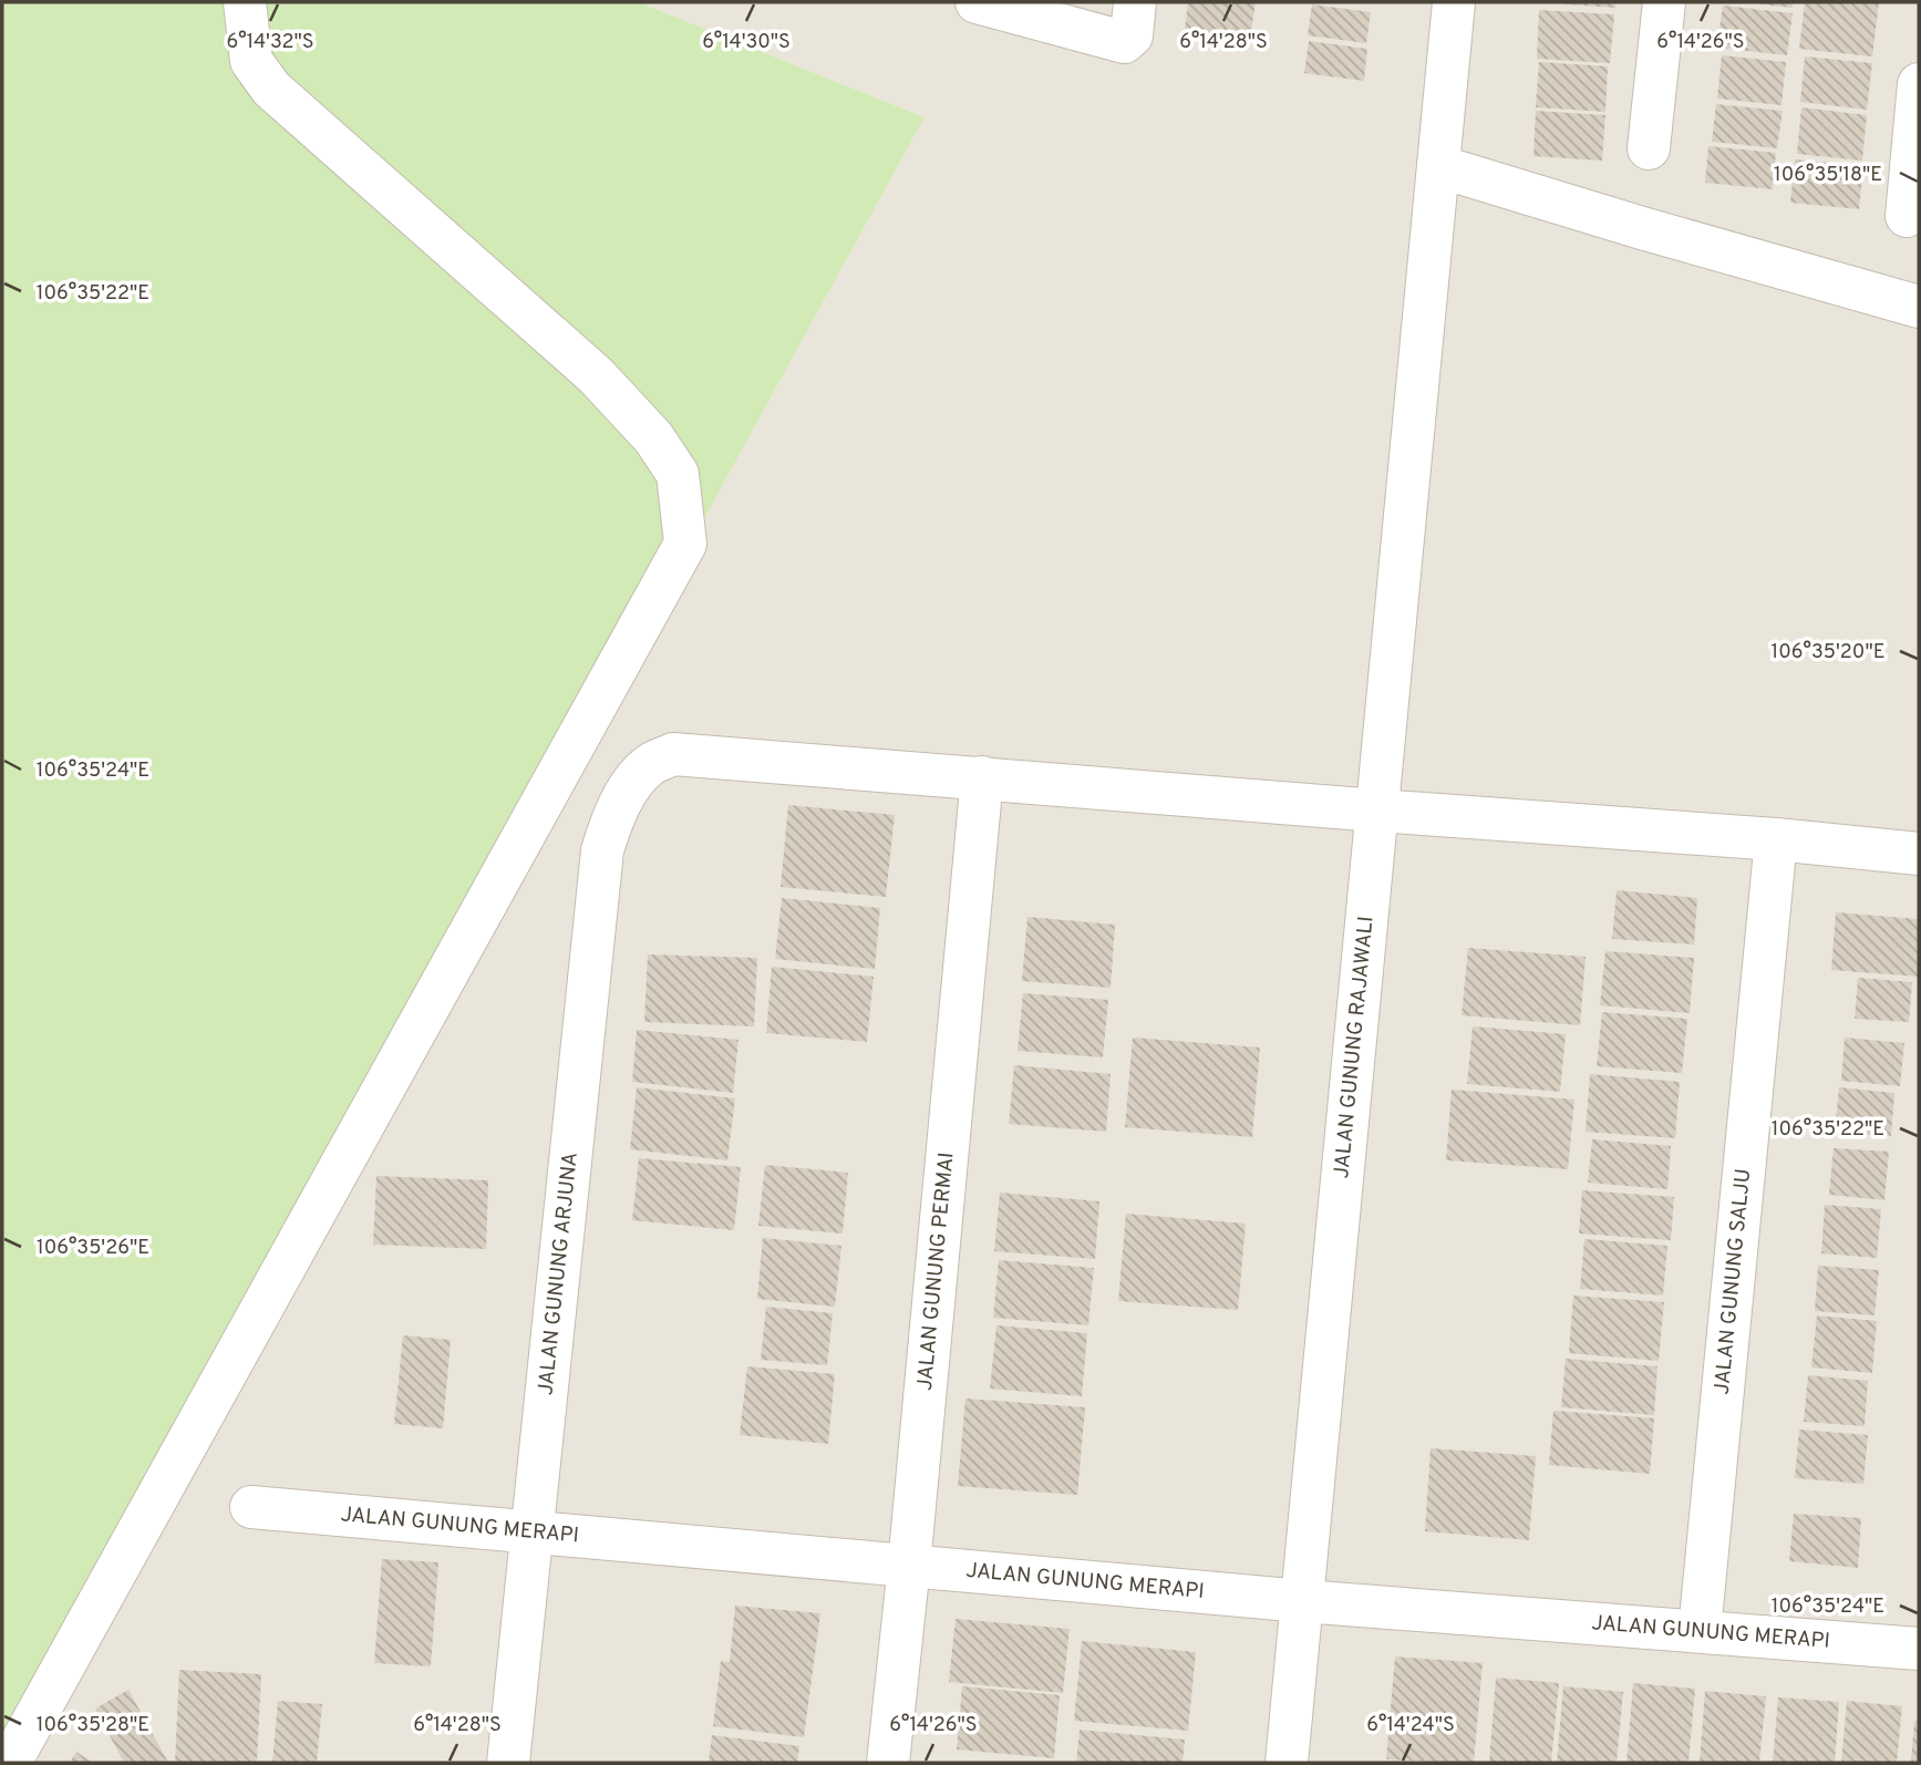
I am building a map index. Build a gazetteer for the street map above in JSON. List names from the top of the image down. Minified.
{"streets":{"street":["JALAN GUNUNG RAJAWALI","JALAN GUNUNG PERMAI","JALAN GUNUNG ARJUNA","JALAN GUNUNG SALJU","JALAN GUNUNG MERAPI"]},"crossings":[["JALAN GUNUNG RAJAWALI","JALAN GUNUNG ARJUNA"],["JALAN GUNUNG RAJAWALI","JALAN GUNUNG MERAPI"],["JALAN GUNUNG PERMAI","JALAN GUNUNG ARJUNA"],["JALAN GUNUNG PERMAI","JALAN GUNUNG MERAPI"],["JALAN GUNUNG ARJUNA","JALAN GUNUNG SALJU"],["JALAN GUNUNG ARJUNA","JALAN GUNUNG MERAPI"],["JALAN GUNUNG SALJU","JALAN GUNUNG MERAPI"]],"coordinates":["6°14'32\"S","6°14'30\"S","6°14'28\"S","6°14'26\"S","106°35'18\"E","106°35'22\"E","106°35'20\"E","106°35'24\"E","106°35'26\"E","106°35'28\"E","6°14'24\"S"]}
